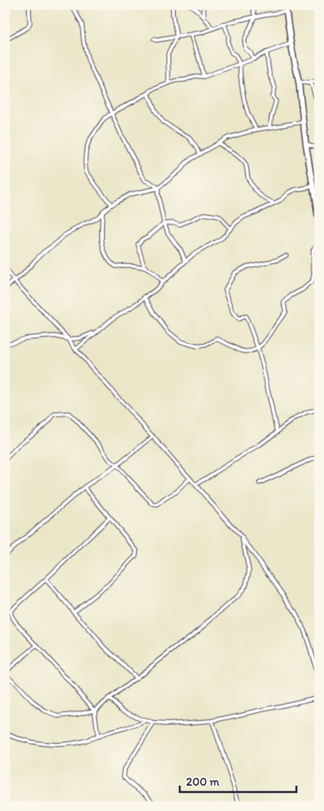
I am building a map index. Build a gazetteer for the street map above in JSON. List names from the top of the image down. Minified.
{"scale_bar":"200 m"}
